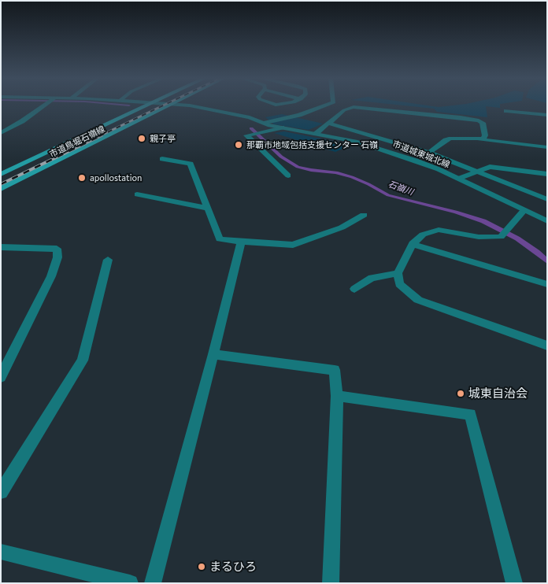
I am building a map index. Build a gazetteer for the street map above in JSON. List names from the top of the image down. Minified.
{"streets":{"street":["市道鳥堀石嶺線","市道城東城北線"]},"water":["石嶺川"],"places":["親子亭","那覇市地域包括支援センター 石嶺","apollostation","城東自治会","まるひろ"]}
